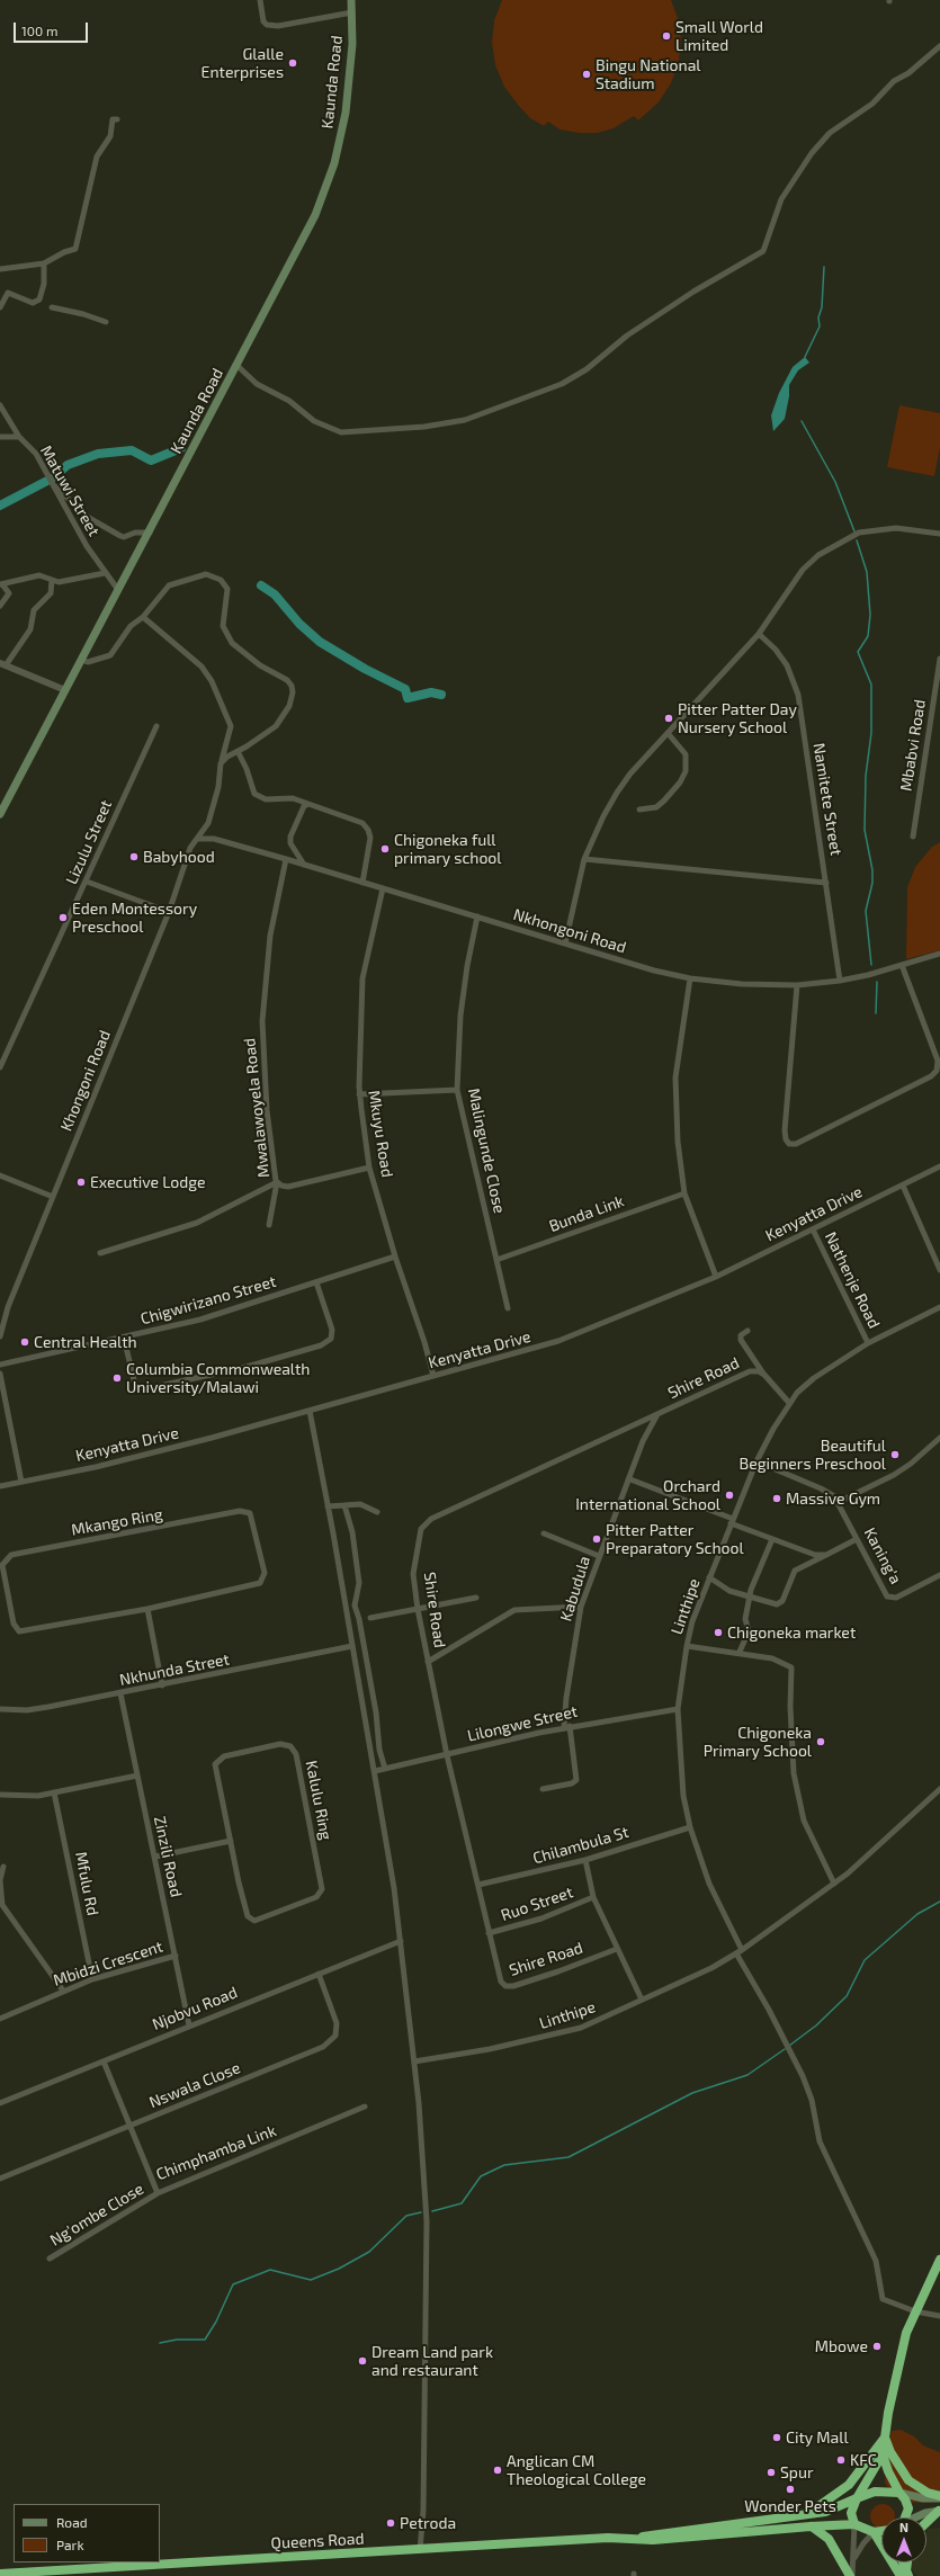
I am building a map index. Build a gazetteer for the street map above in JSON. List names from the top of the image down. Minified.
{"streets":{"highway":["Queens Road"],"main road":["Kaunda Road"],"street":["Matuwi Street","Mbabvi Road","Namitete Street","Lizulu Street","Nkhongoni Road","Khongoni Road","Mwalawoyela Road","Mkuyu Road","Malingunde Close","Bunda Link","Kenyatta Drive","Nathenje Road","Chigwirizano Street","Shire Road","Mkango Ring","Kaning'a","Kabudula","Linthipe","Nkhunda Street","Lilongwe Street","Kalulu Ring","Chilambula St","Zinzili Road","Mfulu Rd","Ruo Street","Mbidzi Crescent","Njobvu Road","Nswala Close","Chimphamba Link","Ng'ombe Close"]},"crossings":[["Kaunda Road","Matuwi Street"],["Namitete Street","Nkhongoni Road"],["Nkhongoni Road","Khongoni Road"],["Nkhongoni Road","Mwalawoyela Road"],["Nkhongoni Road","Mkuyu Road"],["Nkhongoni Road","Malingunde Close"],["Mwalawoyela Road","Mkuyu Road"],["Mkuyu Road","Kenyatta Drive"],["Mkuyu Road","Chigwirizano Street"],["Malingunde Close","Bunda Link"],["Kenyatta Drive","Nathenje Road"],["Nathenje Road","Linthipe"],["Shire Road","Kabudula"],["Shire Road","Linthipe"],["Shire Road","Lilongwe Street"],["Shire Road","Chilambula St"],["Shire Road","Ruo Street"],["Kabudula","Lilongwe Street"],["Linthipe","Lilongwe Street"],["Linthipe","Chilambula St"],["Nkhunda Street","Zinzili Road"],["Zinzili Road","Mbidzi Crescent"],["Zinzili Road","Njobvu Road"],["Mfulu Rd","Mbidzi Crescent"],["Njobvu Road","Nswala Close"],["Njobvu Road","Chimphamba Link"],["Nswala Close","Chimphamba Link"],["Chimphamba Link","Ng'ombe Close"]],"places":["Small World Limited","Glalle Enterprises","Bingu National Stadium","Pitter Patter Day Nursery School","Chigoneka full primary school","Babyhood","Eden Montessory Preschool","Executive Lodge","Central Health","Columbia Commonwealth University/Malawi","Beautiful Beginners Preschool","Orchard International School","Massive Gym","Pitter Patter Preparatory School","Chigoneka market","Chigoneka Primary School","Mbowe","Dream Land park and restaurant","City Mall","KFC","Anglican CM Theological College","Spur","Wonder Pets","Petroda"],"legend":["Road","Park"],"scale_bar":"100 m","north":"top"}
